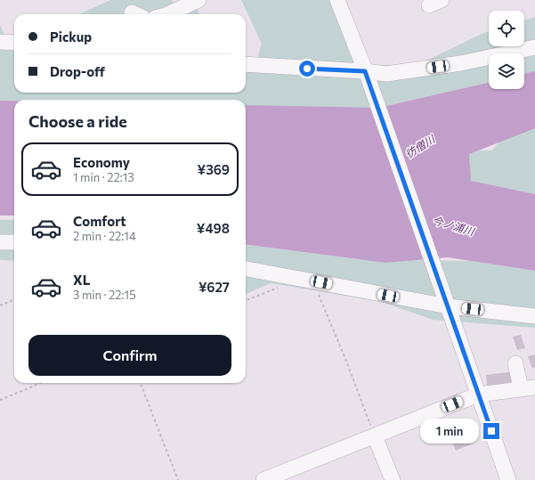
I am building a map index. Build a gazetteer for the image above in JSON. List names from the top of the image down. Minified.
{"water":["彷僧川","今ノ浦川"],"page":{"banner":["Pickup","Drop-off"],"heading":"Choose a ride","list":[{"name":"Economy","note":"1 min · 22:13","value":"¥369"},{"name":"Comfort","note":"2 min · 22:14","value":"¥498"},{"name":"XL","note":"3 min · 22:15","value":"¥627"}],"buttons":"Confirm","bubble":"1 min"}}
